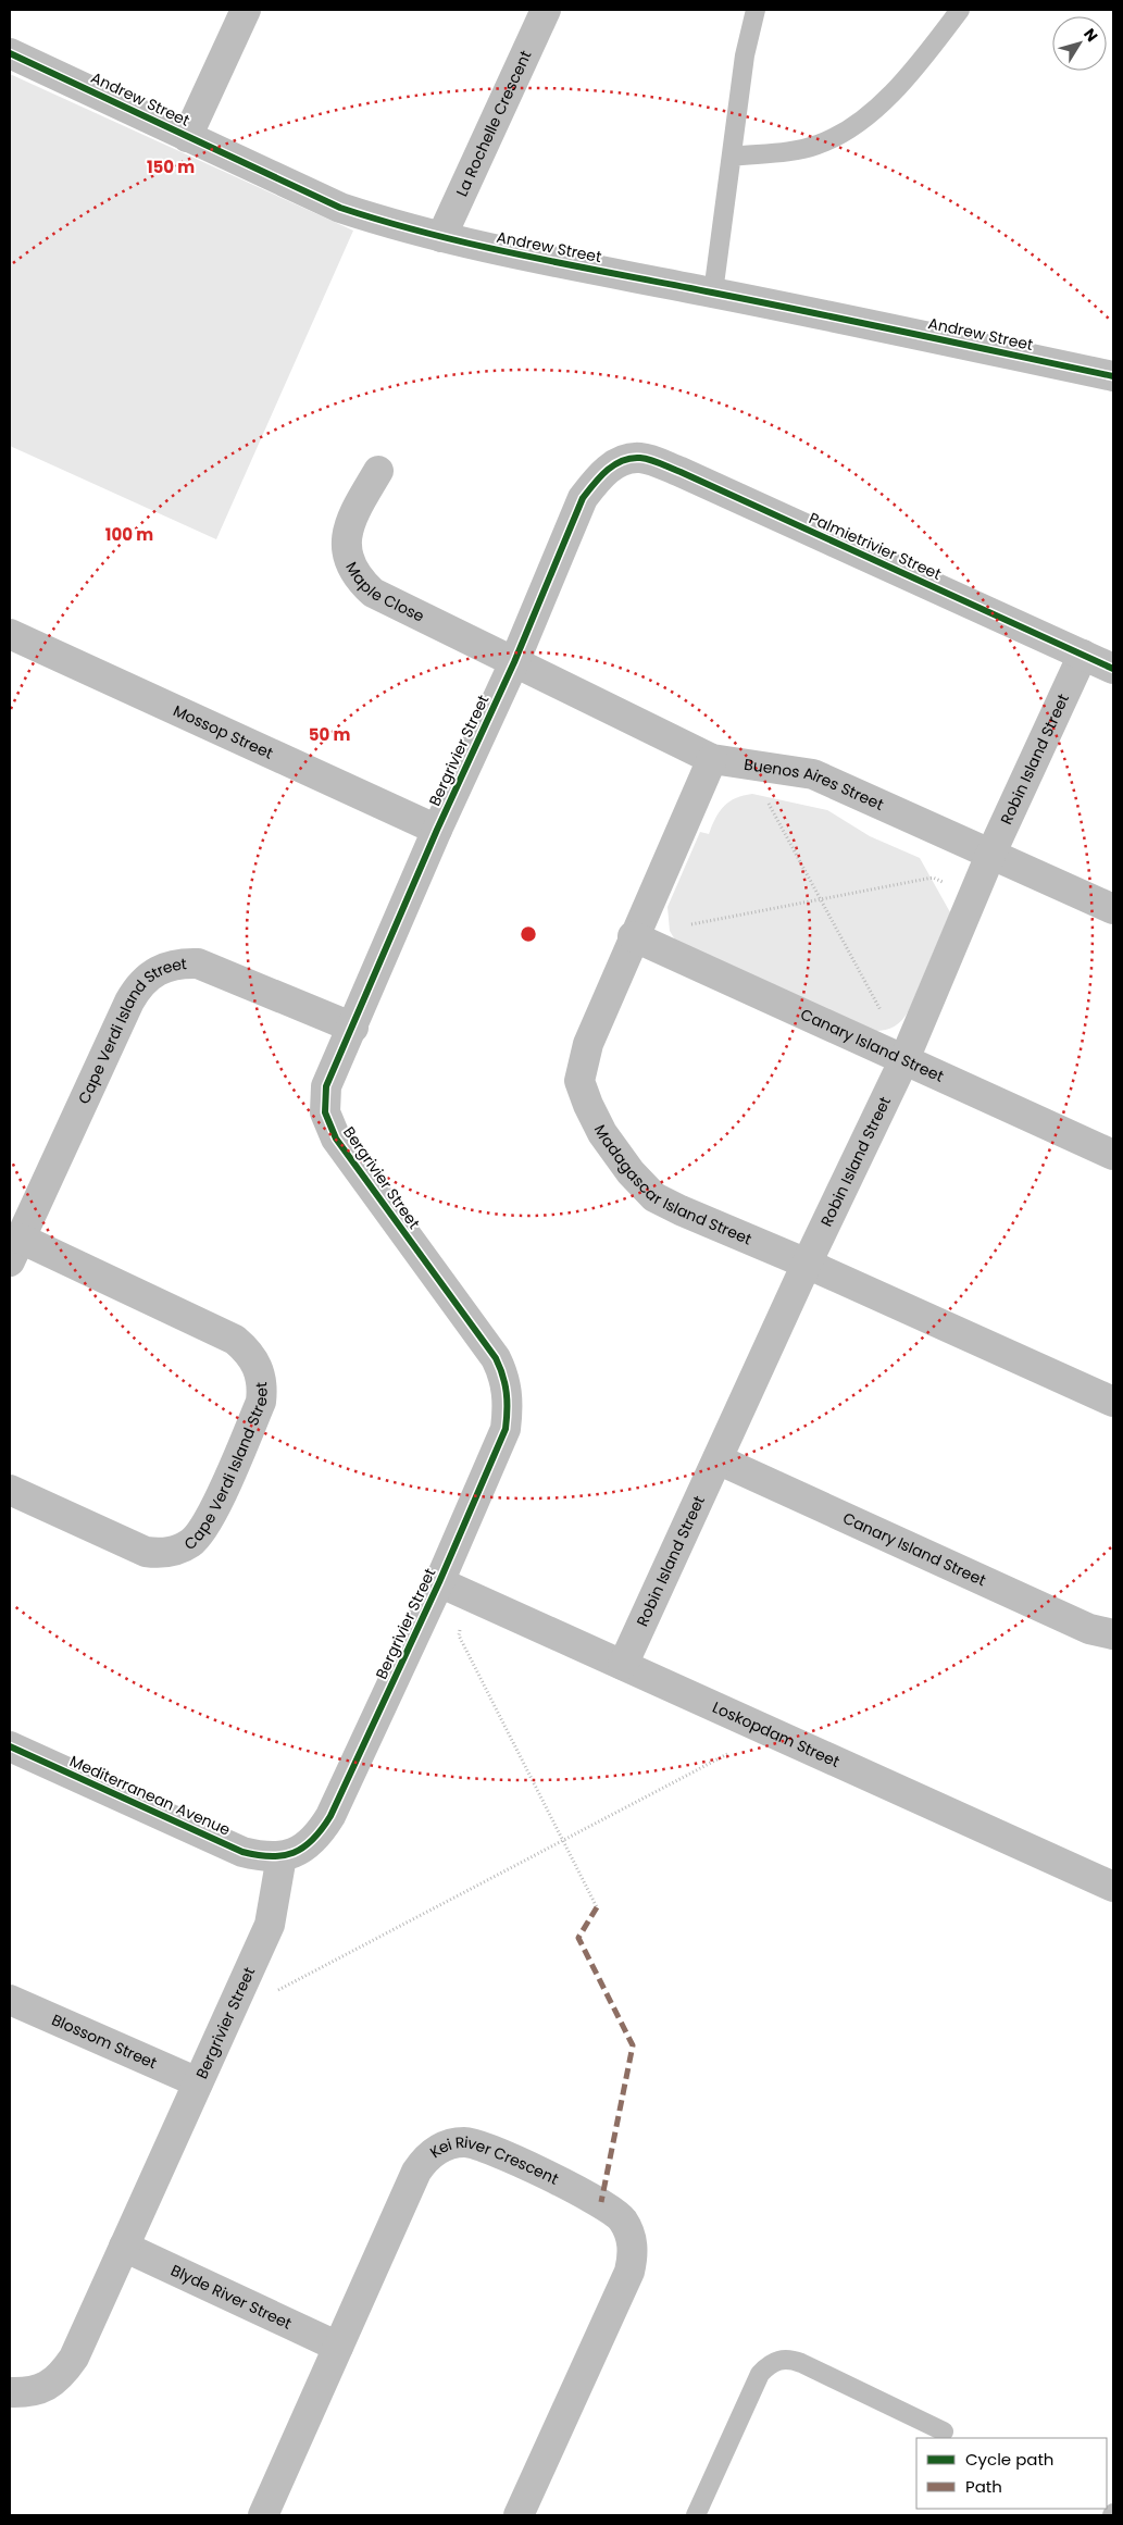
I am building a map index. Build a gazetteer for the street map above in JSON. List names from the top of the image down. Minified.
{"streets":{"street":["Andrew Street","La Rochelle Crescent","Palmietrivier Street","Maple Close","Mossop Street","Bergrivier Street","Robin Island Street","Buenos Aires Street","Cape Verdi Island Street","Canary Island Street","Madagascar Island Street","Loskopdam Street","Mediterranean Avenue","Blossom Street","Kei River Crescent","Blyde River Street"]},"crossings":[["Andrew Street","La Rochelle Crescent"],["Palmietrivier Street","Bergrivier Street"],["Palmietrivier Street","Robin Island Street"],["Maple Close","Bergrivier Street"],["Maple Close","Buenos Aires Street"],["Mossop Street","Bergrivier Street"],["Bergrivier Street","Buenos Aires Street"],["Bergrivier Street","Cape Verdi Island Street"],["Bergrivier Street","Loskopdam Street"],["Bergrivier Street","Mediterranean Avenue"],["Bergrivier Street","Blossom Street"],["Bergrivier Street","Blyde River Street"],["Robin Island Street","Buenos Aires Street"],["Robin Island Street","Canary Island Street"],["Robin Island Street","Madagascar Island Street"],["Robin Island Street","Loskopdam Street"],["Buenos Aires Street","Madagascar Island Street"],["Canary Island Street","Madagascar Island Street"],["Kei River Crescent","Blyde River Street"]],"legend":["Cycle path","Path"],"north":"top right","rings":["150 m","100 m","50 m"]}
